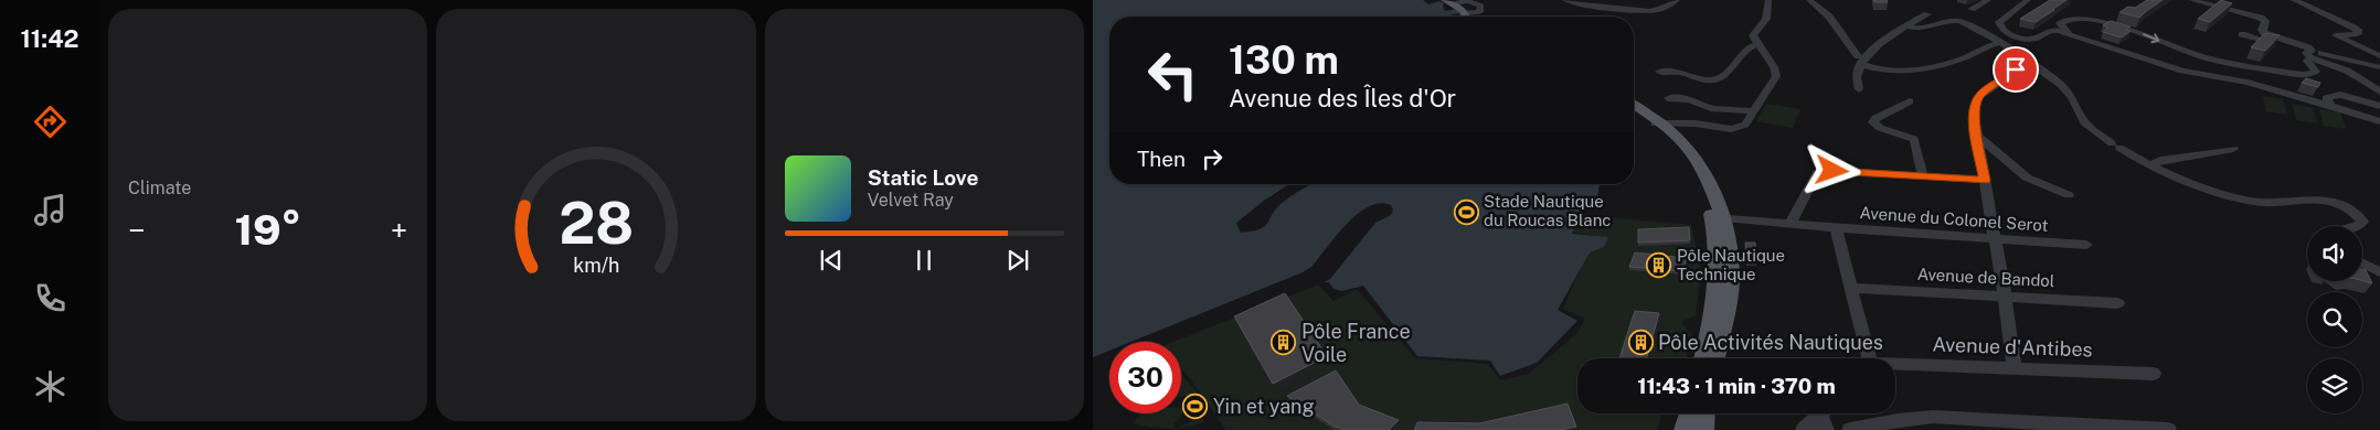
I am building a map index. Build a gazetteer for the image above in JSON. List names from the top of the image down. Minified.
{"streets":{"street":["Avenue du Colonel Serot","Avenue de Bandol","Avenue d'Antibes"]},"places":{"sports":["Stade Nautique du Roucas Blanc","Yin et yang"],"building":["Pôle Nautique Technique","Pôle France Voile","Pôle Activités Nautiques"]},"page":{"tabs":"11:42","tile":"Climate","turn":["130 m","Avenue des Îles d'Or"],"then":"Then","song":["Static Love","Velvet Ray"],"heat":["−","19°","+"],"limit":"30","trip":"11:43 · 1 min · 370 m","gauge":["28","km/h"]}}
